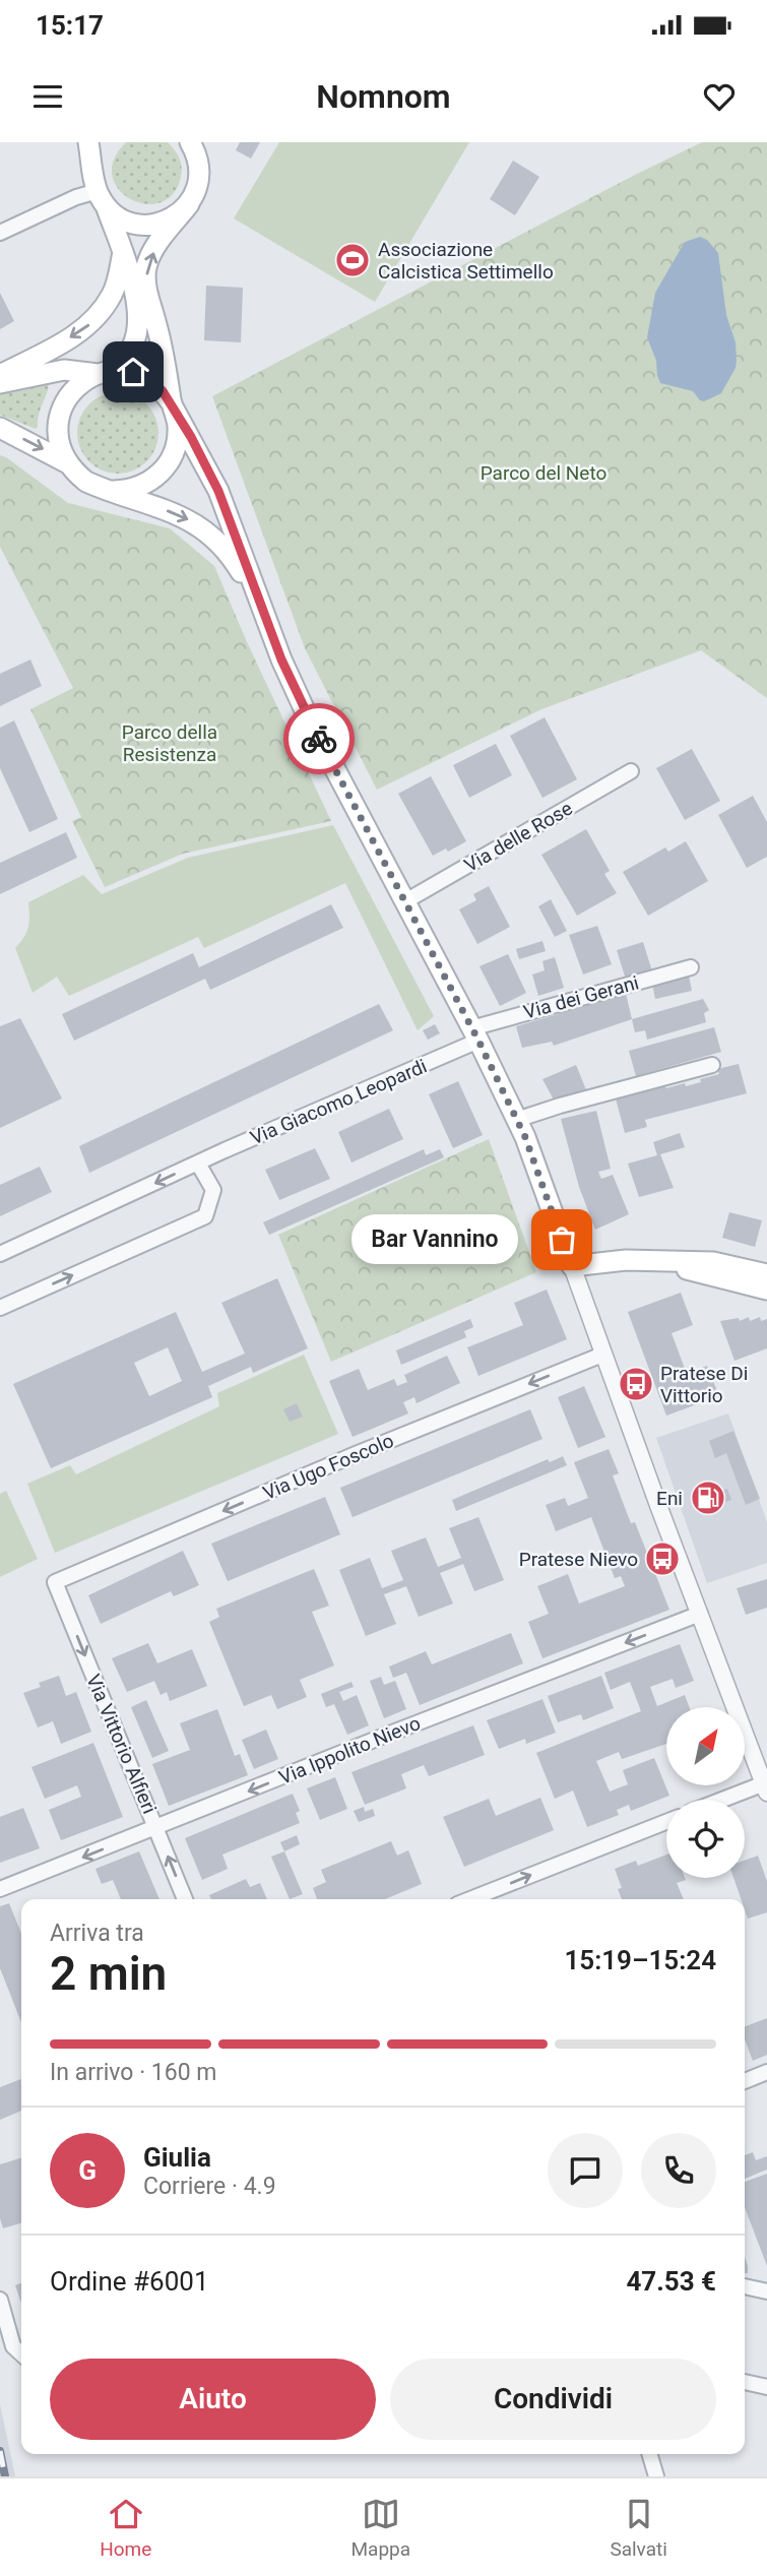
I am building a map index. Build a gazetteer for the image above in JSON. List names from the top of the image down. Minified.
{"streets":{"street":["Via delle Rose","Via dei Gerani","Via Giacomo Leopardi","Via Ugo Foscolo","Via Vittorio Alfieri","Via Ippolito Nievo"]},"crossings":[["Via dei Gerani","Via Giacomo Leopardi"],["Via Ugo Foscolo","Via Vittorio Alfieri"],["Via Vittorio Alfieri","Via Ippolito Nievo"]],"one_way":["Via Giacomo Leopardi","Via Ugo Foscolo","Via Ippolito Nievo"],"parks":["Parco del Neto","Parco della Resistenza"],"places":{"sports":["Associazione Calcistica Settimello"],"other":["Bar Vannino"],"bus stop":["Pratese Di Vittorio","Pratese Nievo"],"fuel station":["Eni"]},"north":"top right","page":{"status":"15:17","header":"Nomnom","bubble":"Bar Vannino","heading":["2 min","Arriva tra","15:19–15:24"],"panel":["Giulia","Corriere · 4.9","Ordine #6001","47.53 €"],"bar":"In arrivo · 160 m","round":"G","buttons":["Aiuto","Condividi"],"tabs":["Home","Mappa","Salvati"]}}
